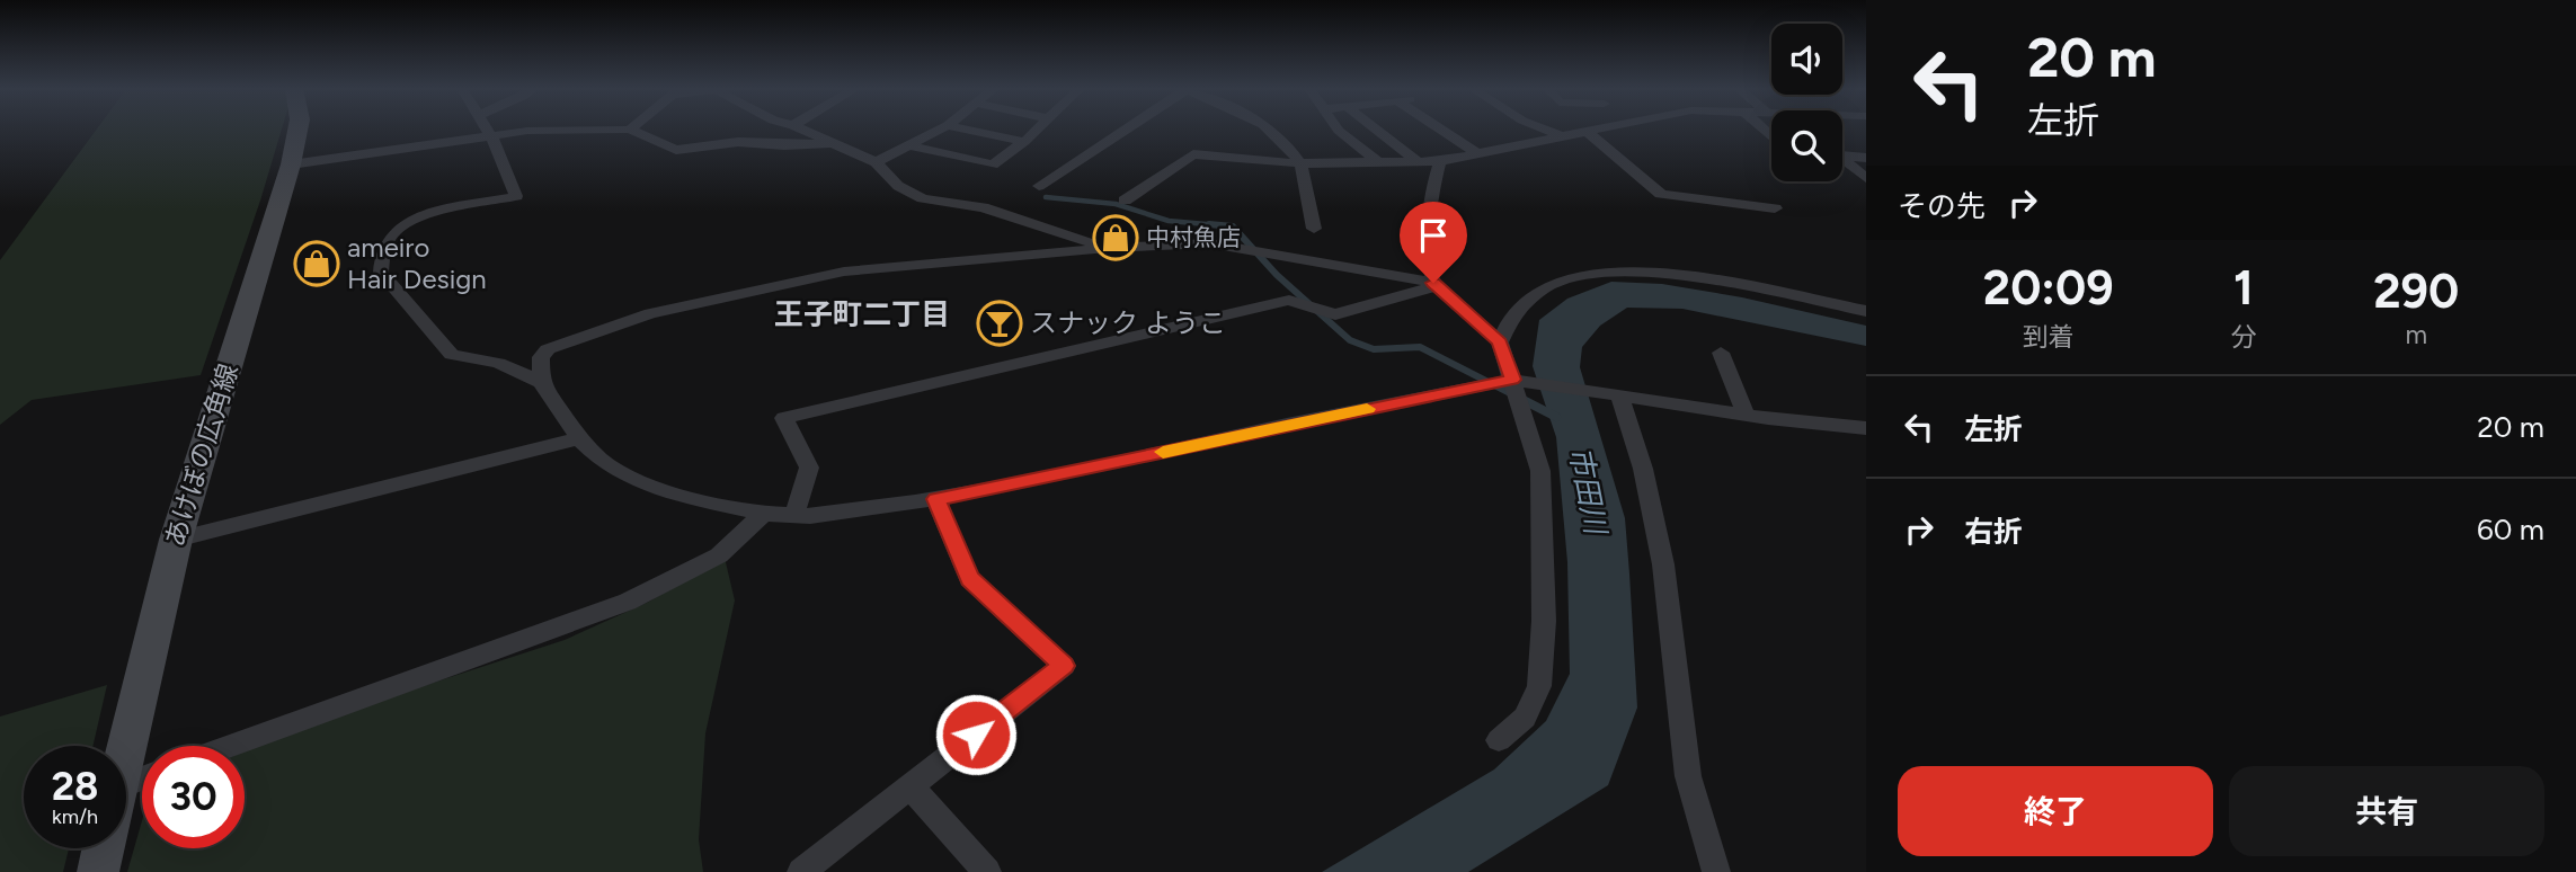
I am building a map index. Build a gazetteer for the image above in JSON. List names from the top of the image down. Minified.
{"streets":{"main road":["あけぼの広角線"]},"districts":["王子町二丁目"],"water":["市田川"],"places":{"shop":["中村魚店","ameiro Hair Design"],"bar":["スナック ようこ"]},"page":{"turn":["20 m","左折"],"then":"その先","eta":["20:09","到着","1","分","290","m"],"list":[{"name":"左折","value":"20 m"},{"name":"右折","value":"60 m"}],"speed":"28 km/h","limit":"30","buttons":["終了","共有"]}}
